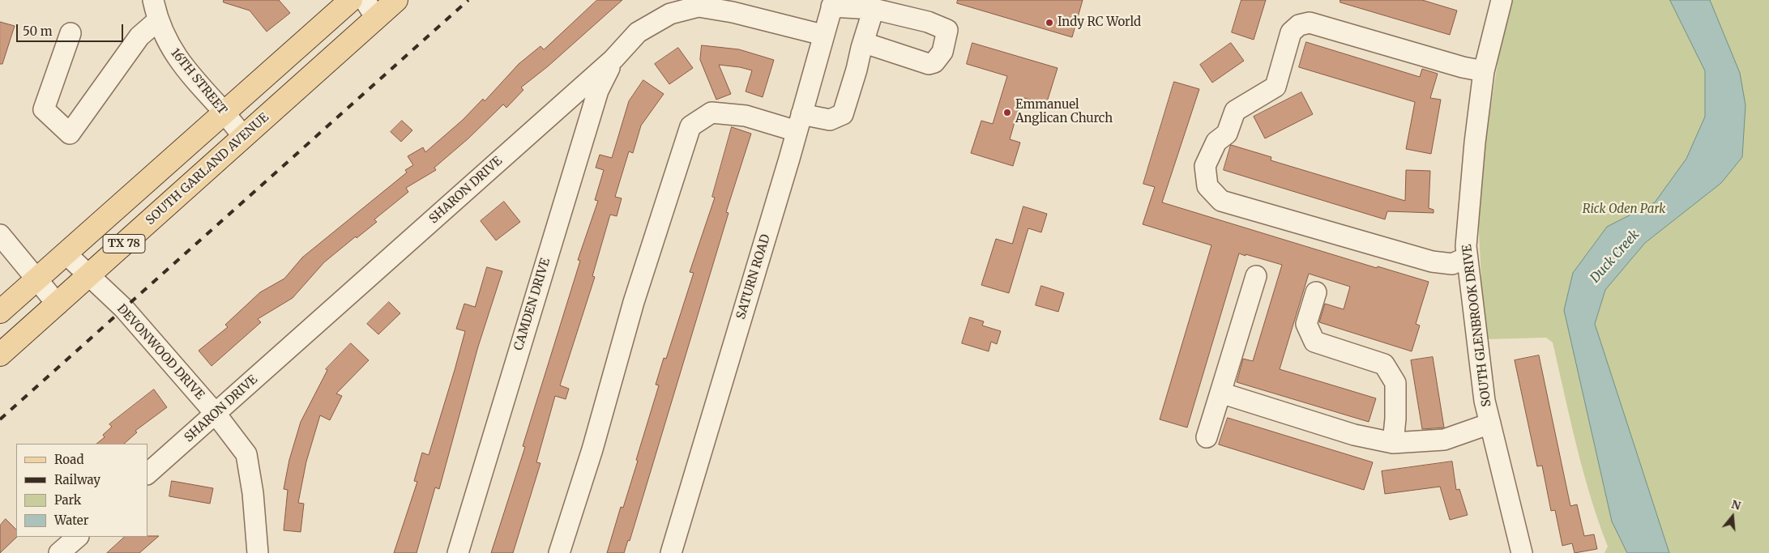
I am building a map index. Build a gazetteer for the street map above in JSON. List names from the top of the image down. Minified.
{"streets":{"main road":["SOUTH GARLAND AVENUE","TX 78"],"street":["16TH STREET","SHARON DRIVE","SATURN ROAD","CAMDEN DRIVE","SOUTH GLENBROOK DRIVE","DEVONWOOD DRIVE"]},"crossings":[["16TH STREET","SOUTH GARLAND AVENUE"],["16TH STREET","TX 78"],["SOUTH GARLAND AVENUE","DEVONWOOD DRIVE"],["SHARON DRIVE","SATURN ROAD"],["SHARON DRIVE","CAMDEN DRIVE"],["SHARON DRIVE","DEVONWOOD DRIVE"],["TX 78","DEVONWOOD DRIVE"]],"water":["Duck Creek"],"parks":["Rick Oden Park"],"places":["Indy RC World","Emmanuel Anglican Church"],"legend":["Road","Railway","Park","Water"],"scale_bar":"50 m","north":"top"}
